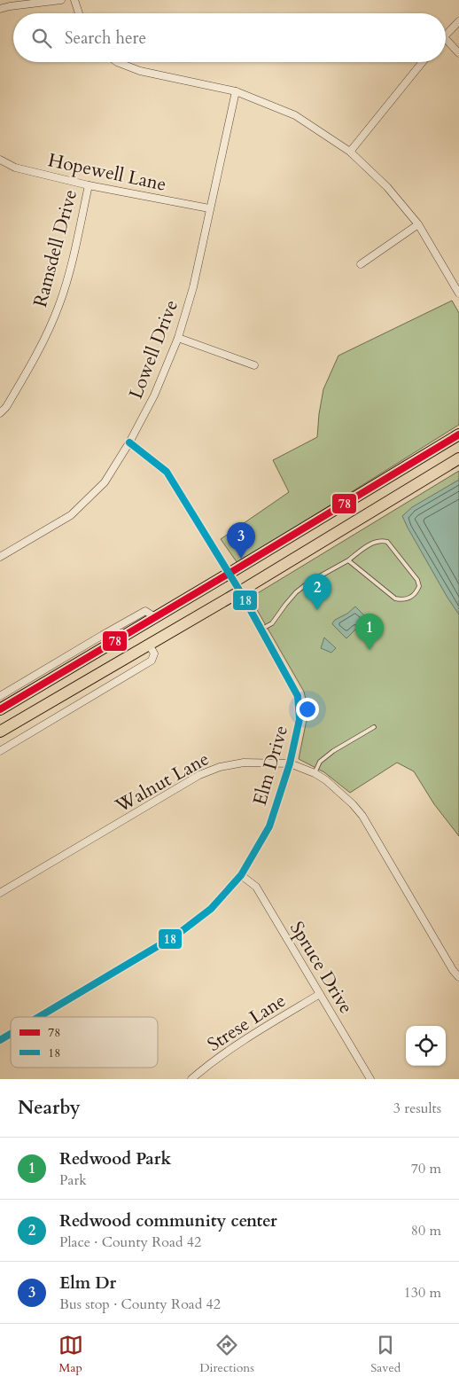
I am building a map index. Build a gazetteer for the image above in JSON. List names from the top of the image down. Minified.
{"streets":{"street":["Hopewell Lane","Ramsdell Drive","Lowell Drive","Elm Drive","Walnut Lane","Spruce Drive","Strese Lane"]},"crossings":[["Hopewell Lane","Ramsdell Drive"],["Hopewell Lane","Lowell Drive"],["Lowell Drive","Elm Drive"],["Elm Drive","Walnut Lane"],["Elm Drive","Spruce Drive"],["Spruce Drive","Strese Lane"]],"lines":["transit line 78","transit line 18"],"legend":["78","18"],"page":{"search":"Search here","pins":["3","2","1"],"heading":["Nearby","3 results"],"list":[{"mark":"1","name":"Redwood Park","note":"Park","value":"70 m"},{"mark":"2","name":"Redwood community center","note":"Place · County Road 42","value":"80 m"},{"mark":"3","name":"Elm Dr","note":"Bus stop · County Road 42","value":"130 m"}],"nav":["Map","Directions","Saved"]}}
